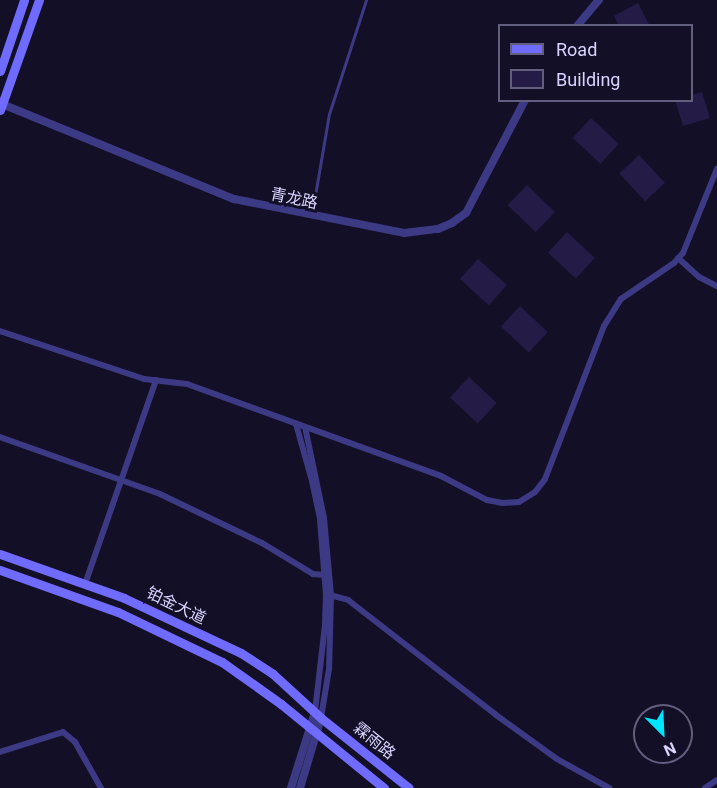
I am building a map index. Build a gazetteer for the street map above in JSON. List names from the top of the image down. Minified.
{"streets":{"main road":["铂金大道","霖雨路"],"street":["青龙路"]},"crossings":[["铂金大道","霖雨路"]],"legend":["Road","Building"],"north":"bottom right"}
